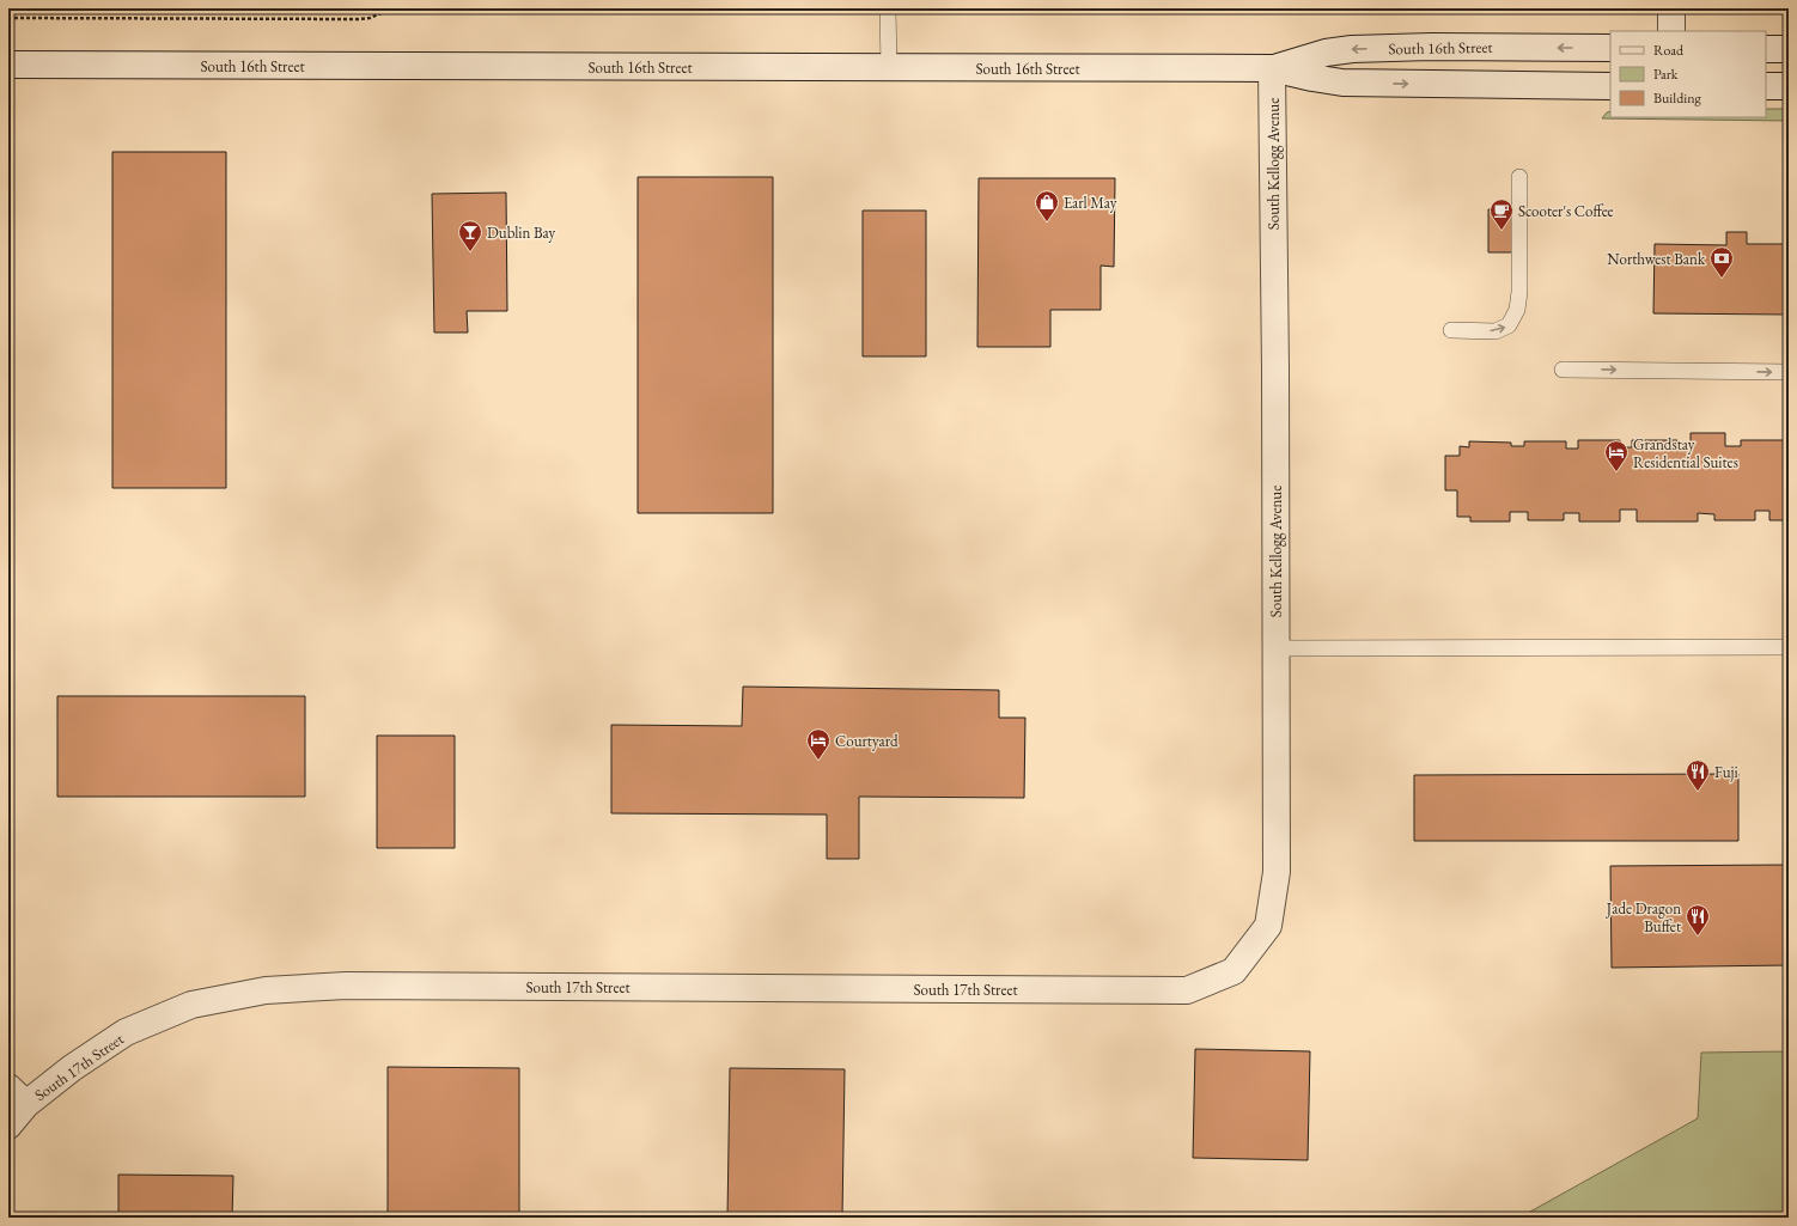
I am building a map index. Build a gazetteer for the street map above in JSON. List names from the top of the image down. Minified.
{"streets":{"street":["South 16th Street","South Kellogg Avenue","South 17th Street"]},"crossings":[["South 16th Street","South Kellogg Avenue"],["South Kellogg Avenue","South 17th Street"]],"places":{"shop":["Earl May"],"cafe":["Scooter's Coffee"],"bar":["Dublin Bay"],"bank":["Northwest Bank"],"hotel":["Grandstay Residential Suites","Courtyard"],"restaurant":["Fuji","Jade Dragon Buffet"]},"legend":["Road","Park","Building"]}
